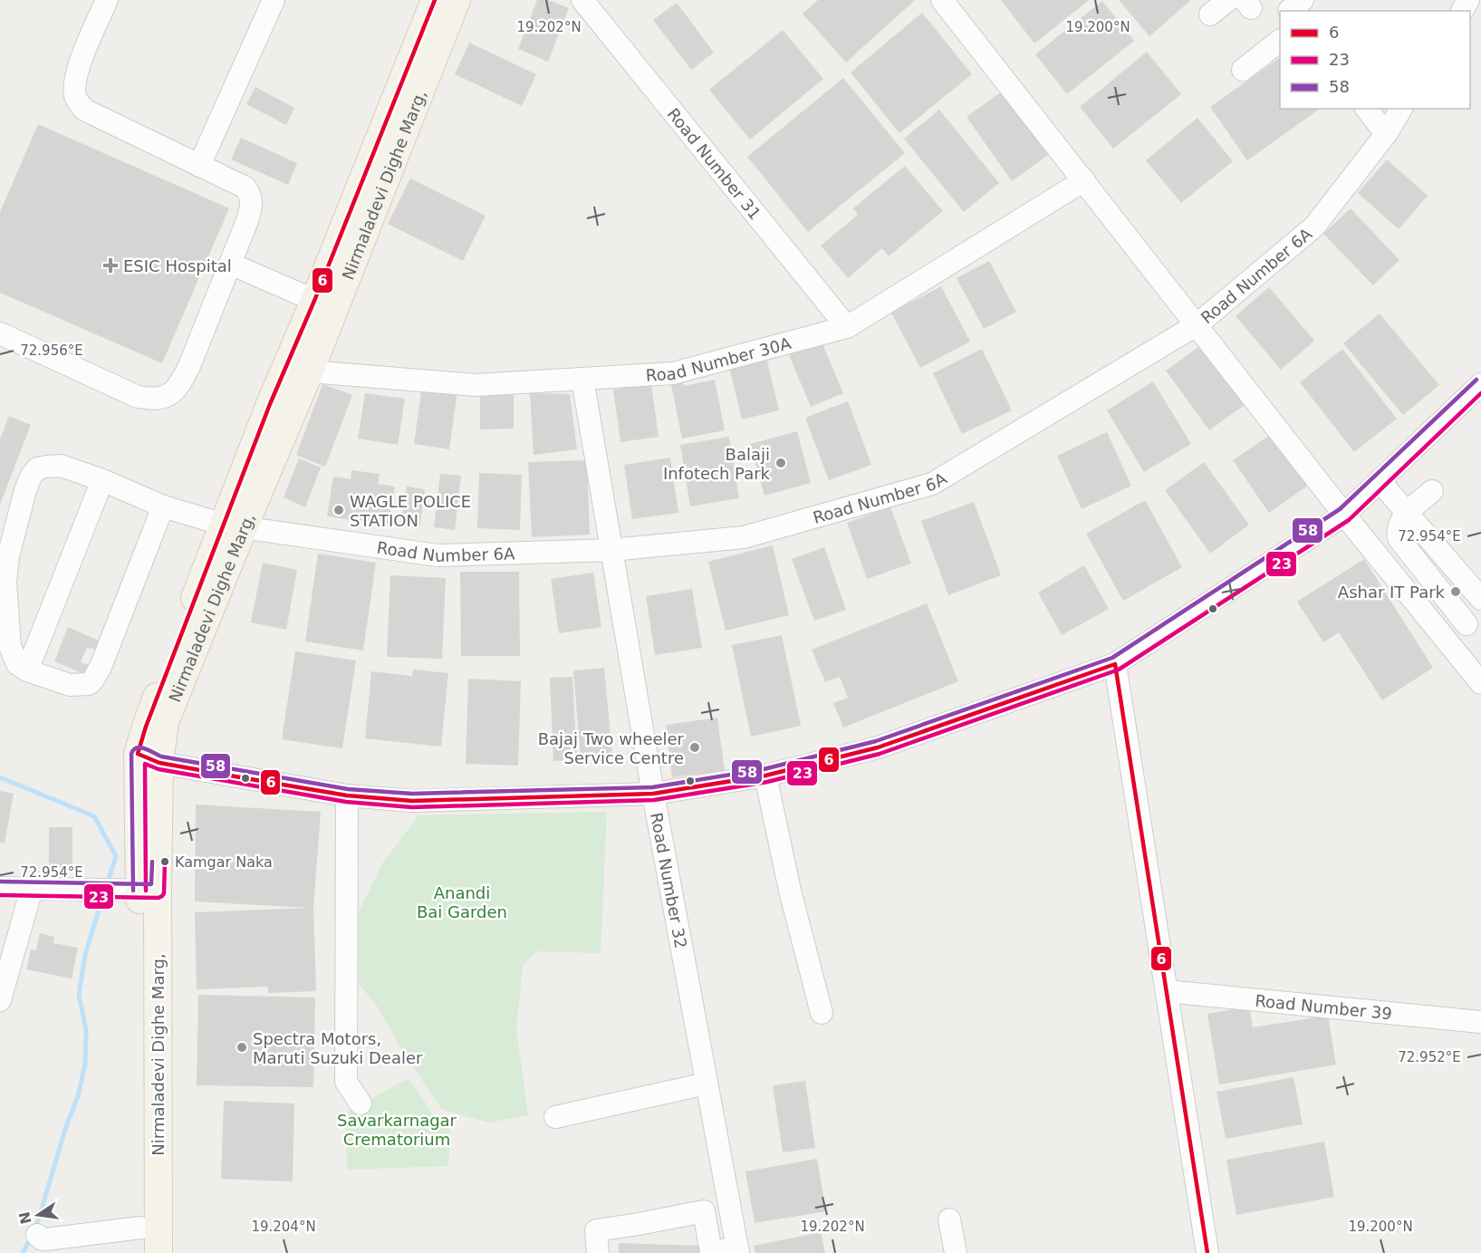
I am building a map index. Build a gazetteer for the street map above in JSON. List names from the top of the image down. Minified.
{"streets":{"main road":["Nirmaladevi Dighe Marg,"],"street":["Road Number 31","Road Number 6A","Road Number 30A","Road Number 32","Road Number 39"]},"crossings":[["Road Number 31","Road Number 30A"],["Nirmaladevi Dighe Marg,","Road Number 6A"],["Nirmaladevi Dighe Marg,","Road Number 30A"],["Road Number 6A","Road Number 32"],["Road Number 30A","Road Number 32"]],"parks":["Anandi Bai Garden","Savarkarnagar Crematorium"],"places":{"health":["ESIC Hospital"],"other":["Balaji Infotech Park","WAGLE POLICE STATION","Ashar IT Park","Bajaj Two wheeler Service Centre","Kamgar Naka","Spectra Motors, Maruti Suzuki Dealer"]},"lines":["transit line 6","transit line 58","transit line 23"],"legend":["6","23","58"],"north":"left","coordinates":["19.202°N","19.200°N","72.956°E","72.954°E","72.952°E","19.204°N"]}
